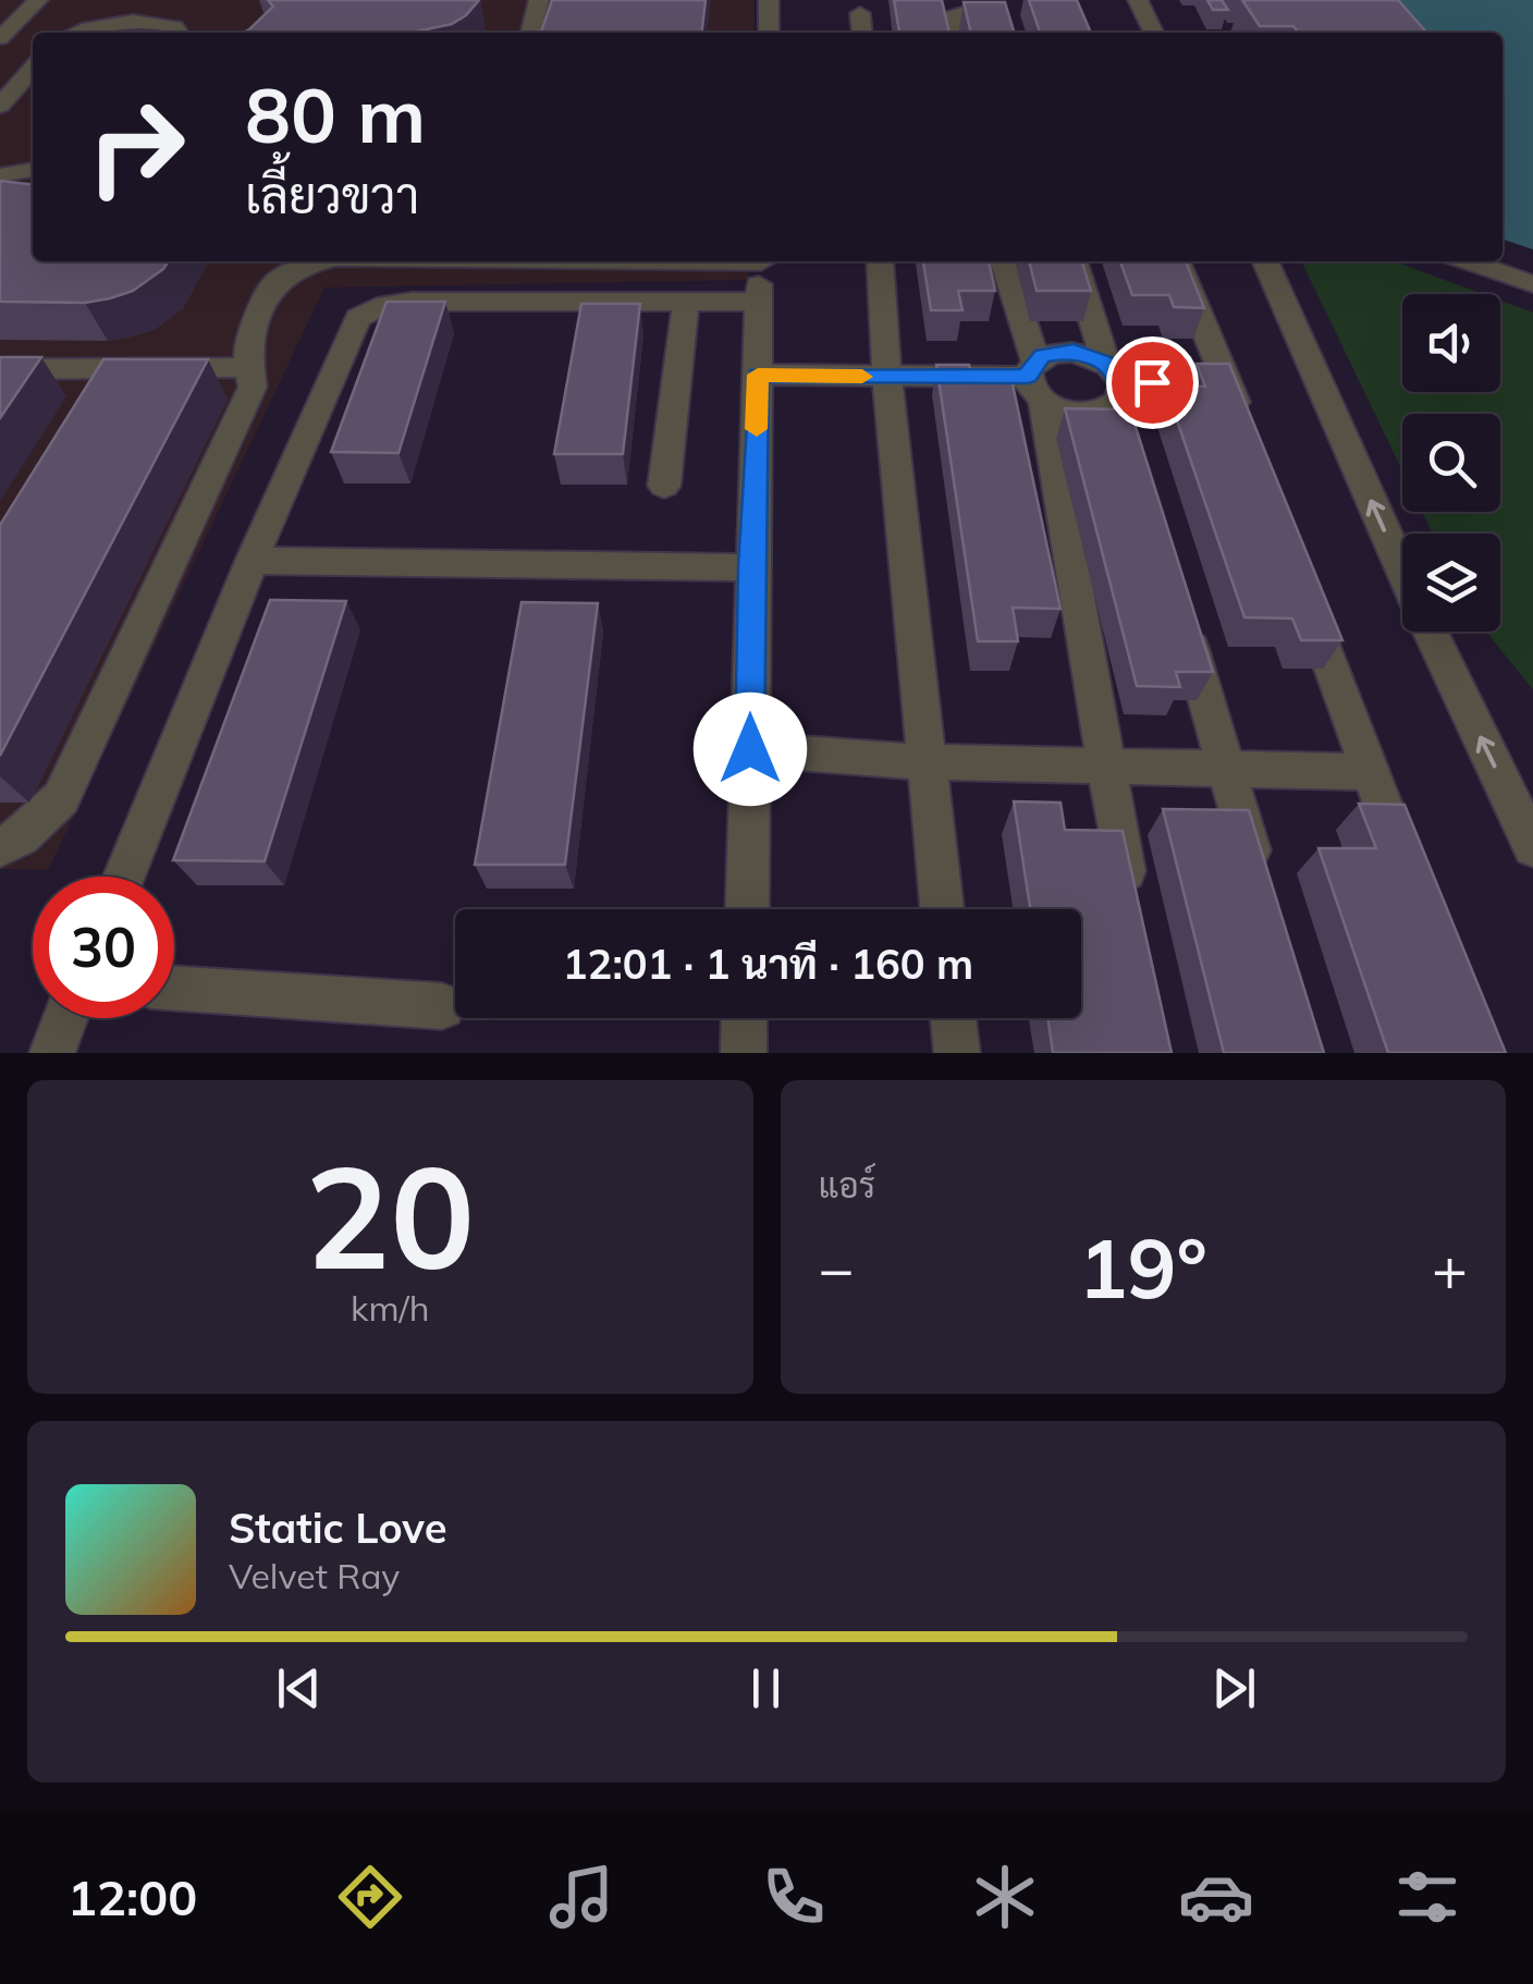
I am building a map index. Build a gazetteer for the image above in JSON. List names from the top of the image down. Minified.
{"page":{"turn":["80 m","เลี้ยวขวา"],"limit":"30","trip":"12:01 · 1 นาที · 160 m","tile":[["20","km/h"],"แอร์"],"heat":["−","19°","+"],"song":["Static Love","Velvet Ray"],"tabs":"12:00"}}
